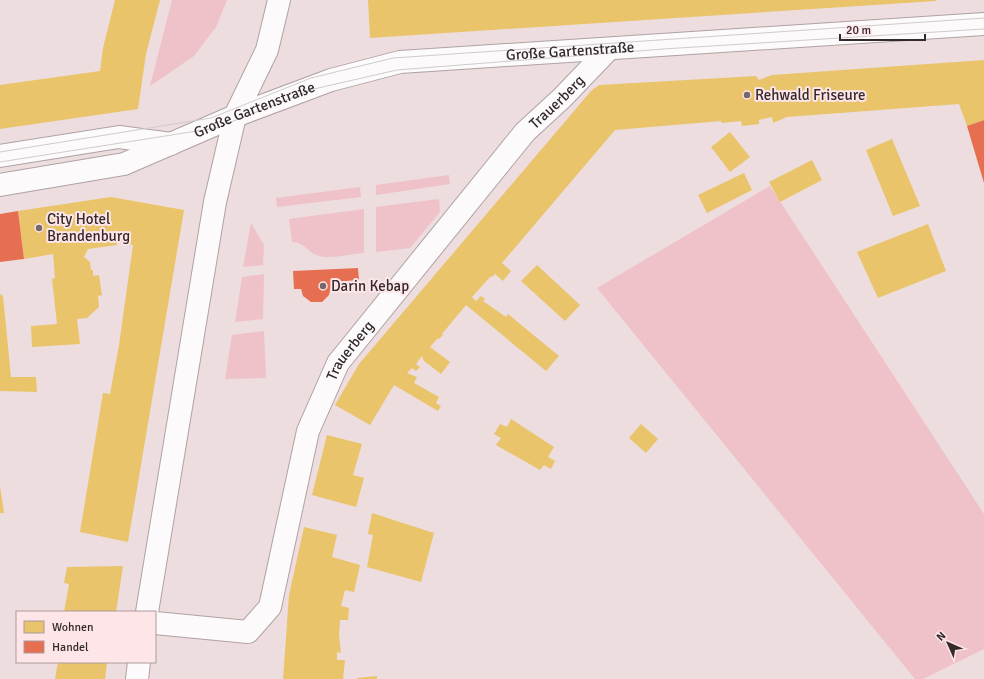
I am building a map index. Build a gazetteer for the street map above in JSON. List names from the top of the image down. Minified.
{"streets":{"street":["Große Gartenstraße","Trauerberg"]},"crossings":[["Große Gartenstraße","Trauerberg"]],"places":["Rehwald Friseure","City Hotel Brandenburg","Darin Kebap"],"legend":["Wohnen","Handel"],"scale_bar":"20 m","north":"top left"}
